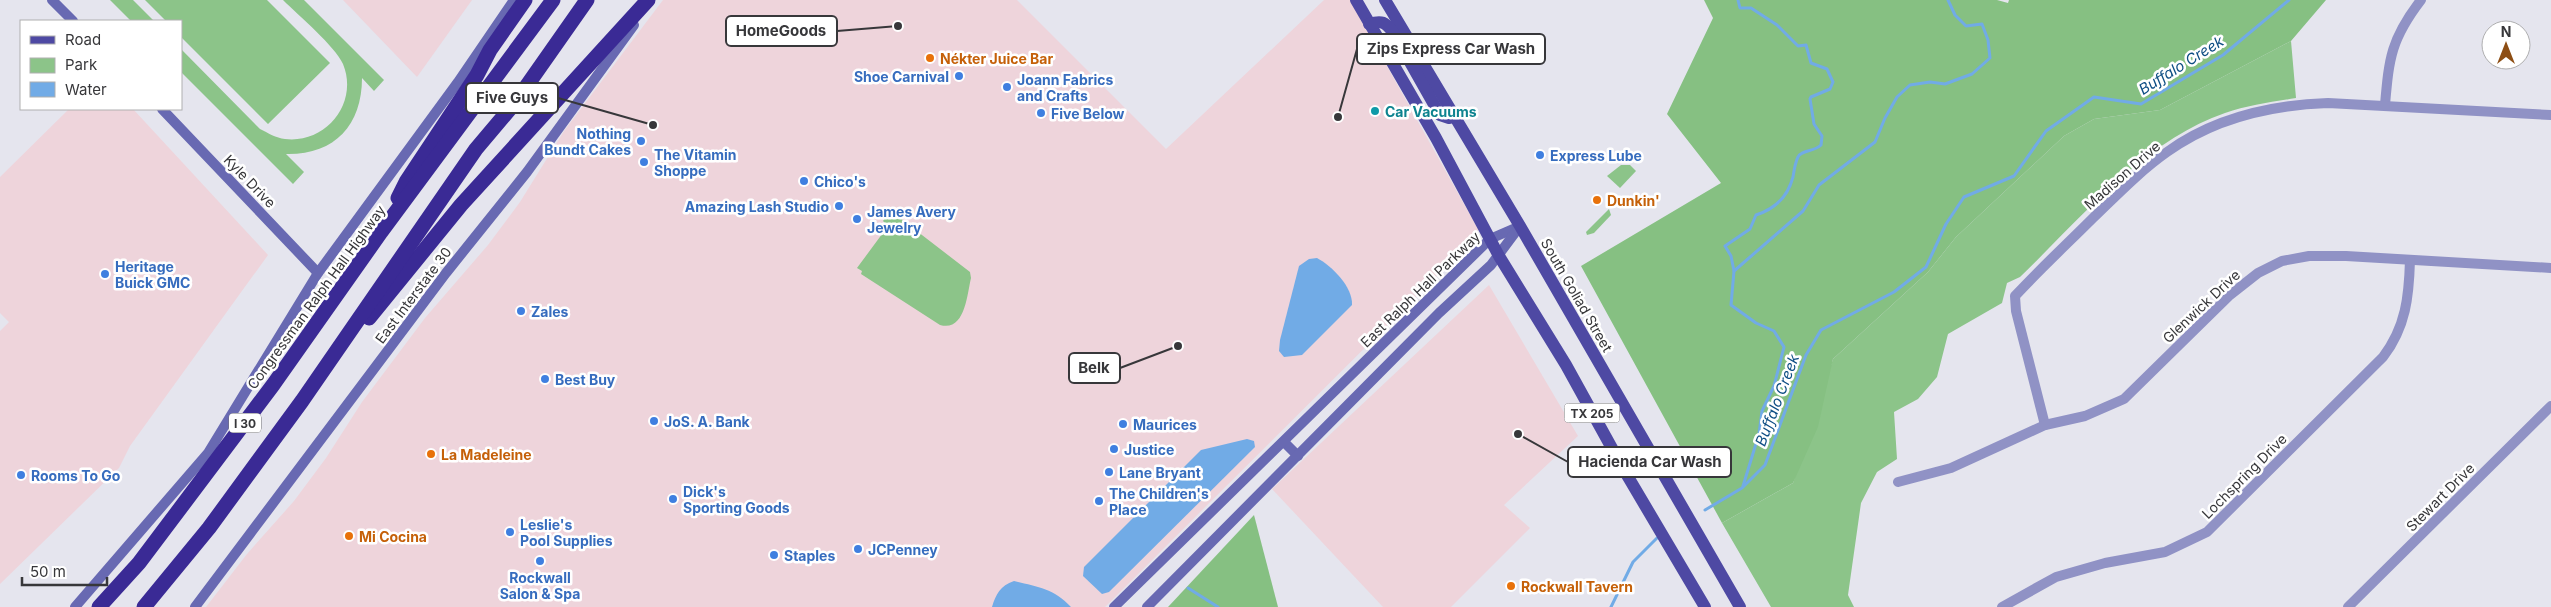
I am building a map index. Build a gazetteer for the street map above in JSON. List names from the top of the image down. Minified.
{"streets":{"highway":["Congressman Ralph Hall Highway","I 30"],"main road":["Kyle Drive","East Ralph Hall Parkway","East Interstate 30","South Goliad Street","TX 205"],"street":["Madison Drive","Glenwick Drive","Lochspring Drive","Stewart Drive"]},"crossings":[["Madison Drive","Glenwick Drive"],["East Ralph Hall Parkway","South Goliad Street"],["East Ralph Hall Parkway","TX 205"],["Glenwick Drive","Lochspring Drive"]],"water":["Buffalo Creek"],"places":["HomeGoods","Nékter Juice Bar","Shoe Carnival","Joann Fabrics and Crafts","Car Vacuums","Five Below","Zips Express Car Wash","Five Guys","Nothing Bundt Cakes","Express Lube","The Vitamin Shoppe","Chico's","Dunkin'","Amazing Lash Studio","James Avery Jewelry","Heritage Buick GMC","Zales","Belk","Best Buy","JoS. A. Bank","Maurices","Hacienda Car Wash","Justice","La Madeleine","Lane Bryant","Rooms To Go","Dick's Sporting Goods","The Children's Place","Leslie's Pool Supplies","Mi Cocina","JCPenney","Staples","Rockwall Salon & Spa","Rockwall Tavern"],"legend":["Road","Park","Water"],"scale_bar":"50 m","north":"top"}
